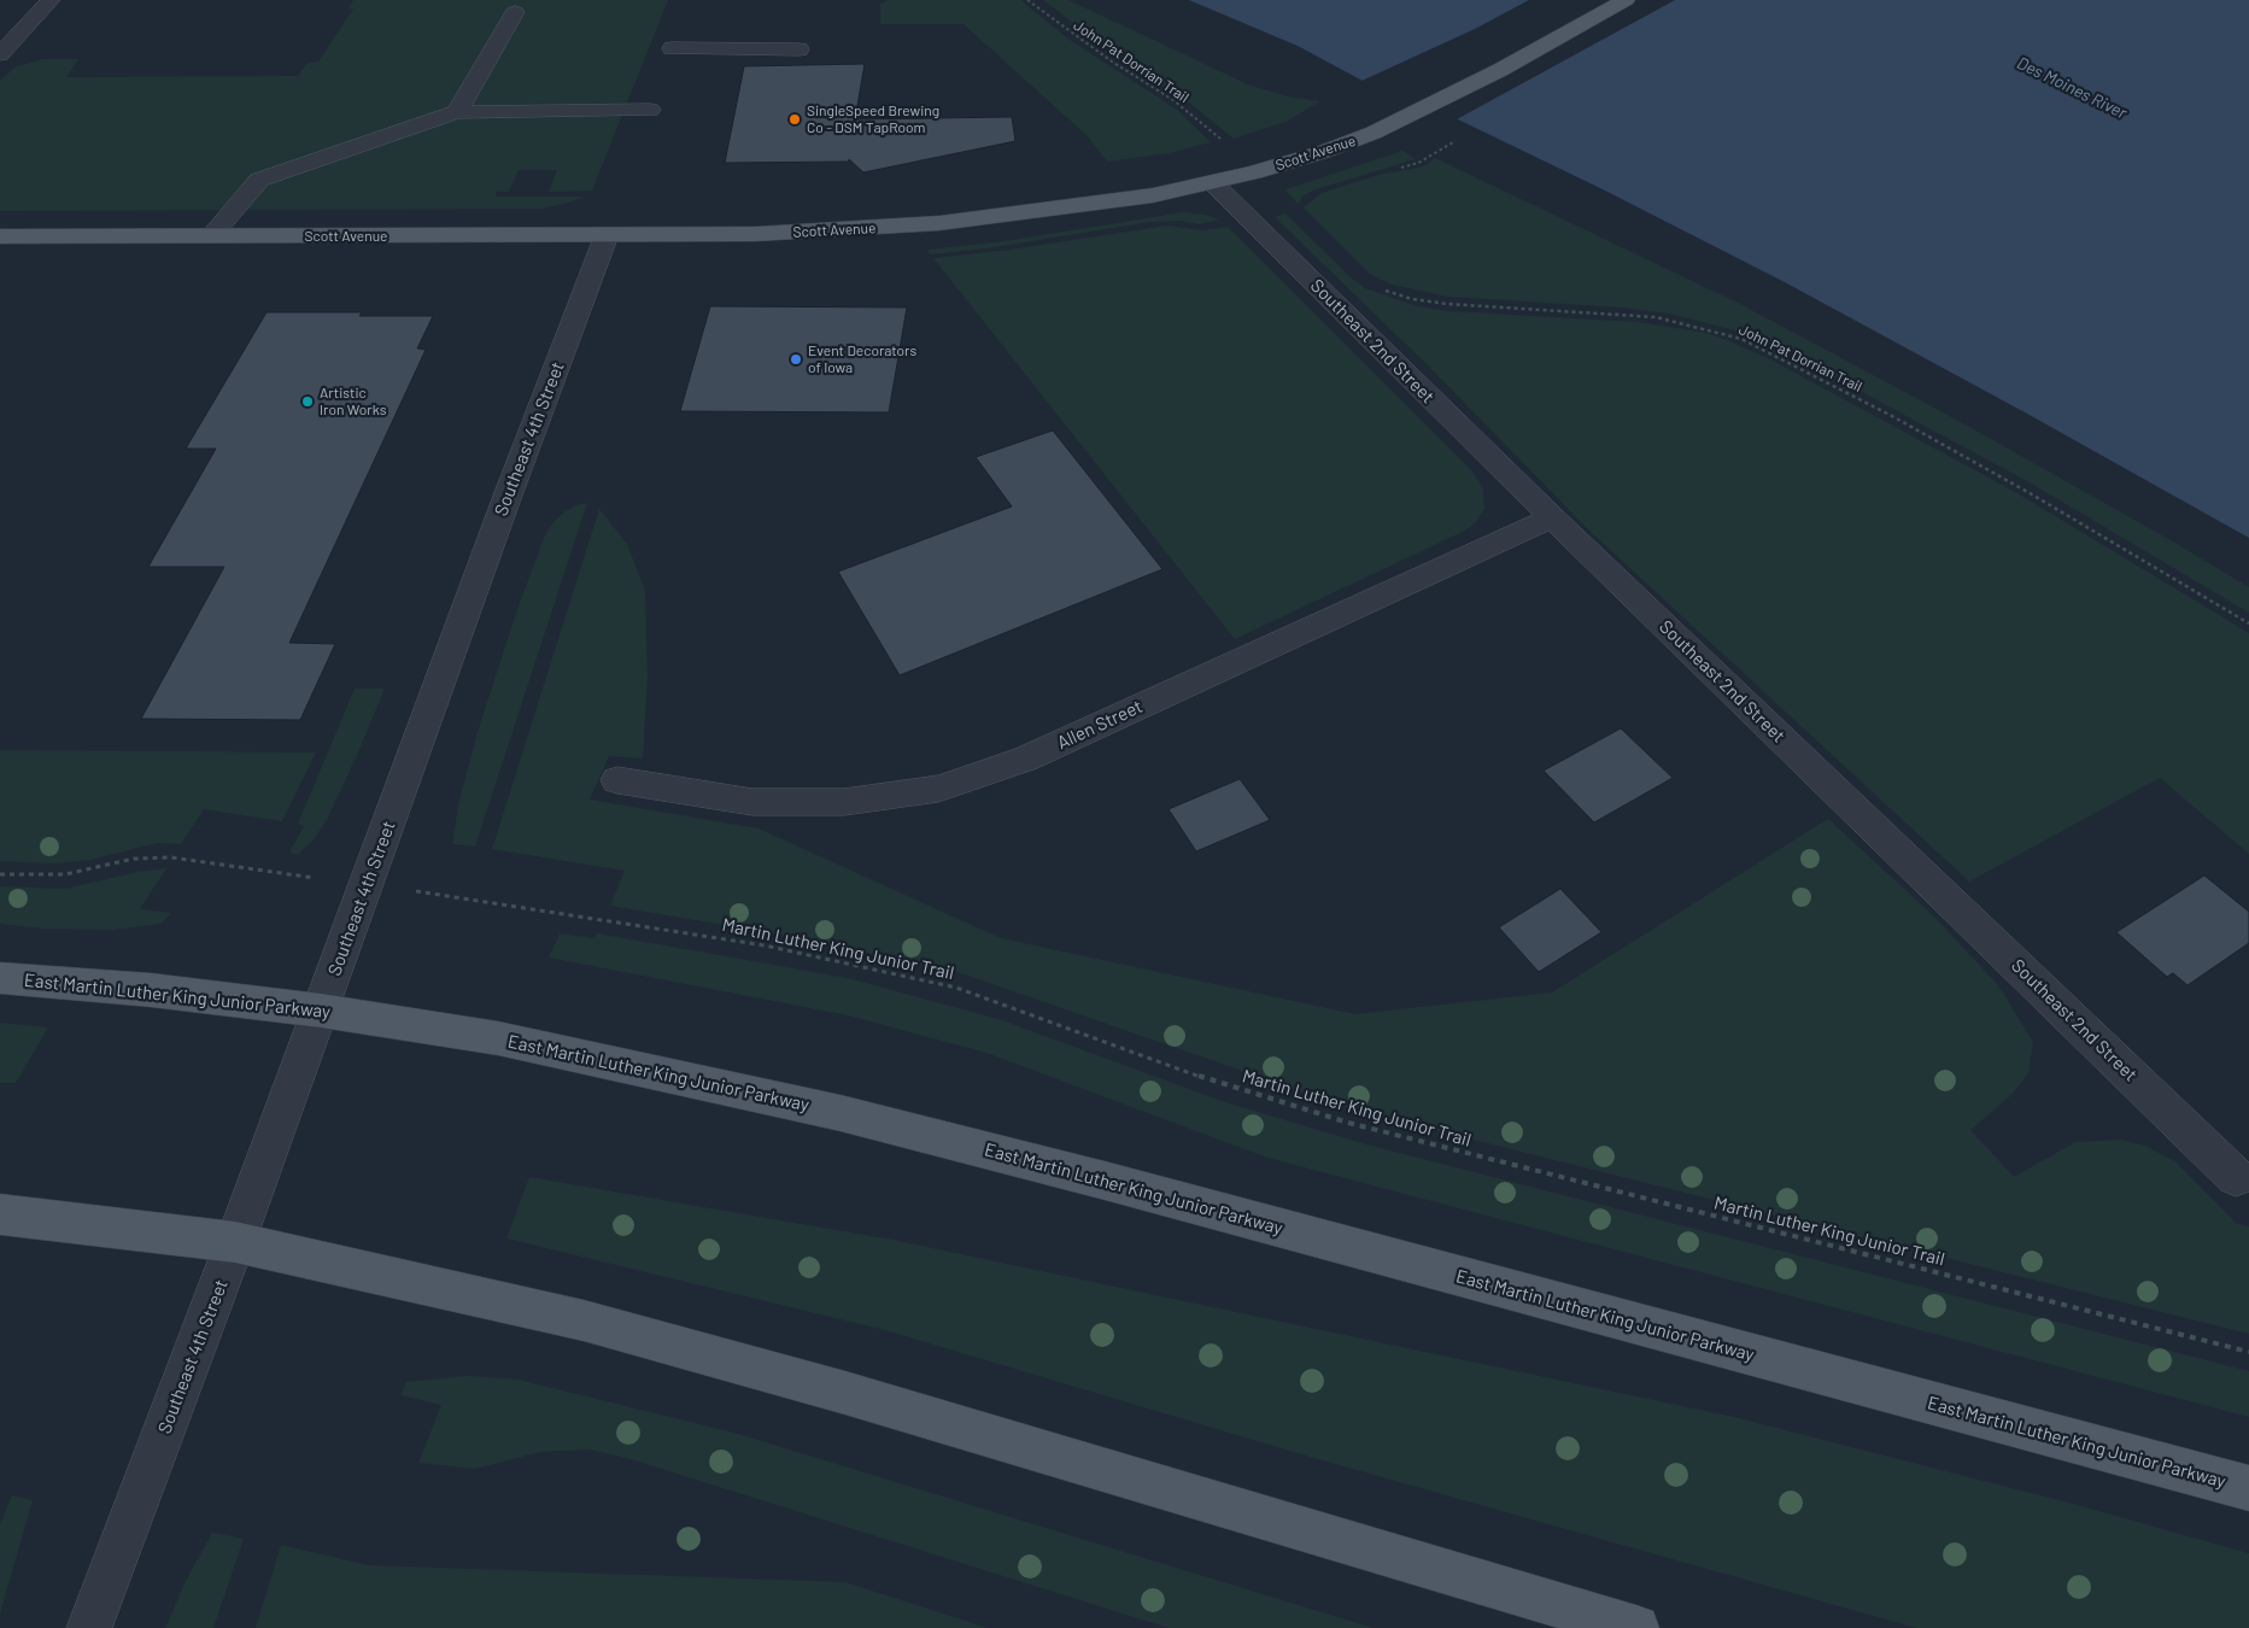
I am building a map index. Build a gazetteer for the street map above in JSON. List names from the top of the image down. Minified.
{"streets":{"main road":["Scott Avenue","East Martin Luther King Junior Parkway"],"street":["Southeast 2nd Street","Southeast 4th Street","Allen Street"],"path":["John Pat Dorrian Trail","Martin Luther King Junior Trail"]},"crossings":[["Scott Avenue","Southeast 2nd Street"],["Scott Avenue","Southeast 4th Street"],["Southeast 2nd Street","Allen Street"],["Southeast 4th Street","East Martin Luther King Junior Parkway"]],"water":["Des Moines River"],"places":["SingleSpeed Brewing Co - DSM TapRoom","Event Decorators of Iowa","Artistic Iron Works"]}
